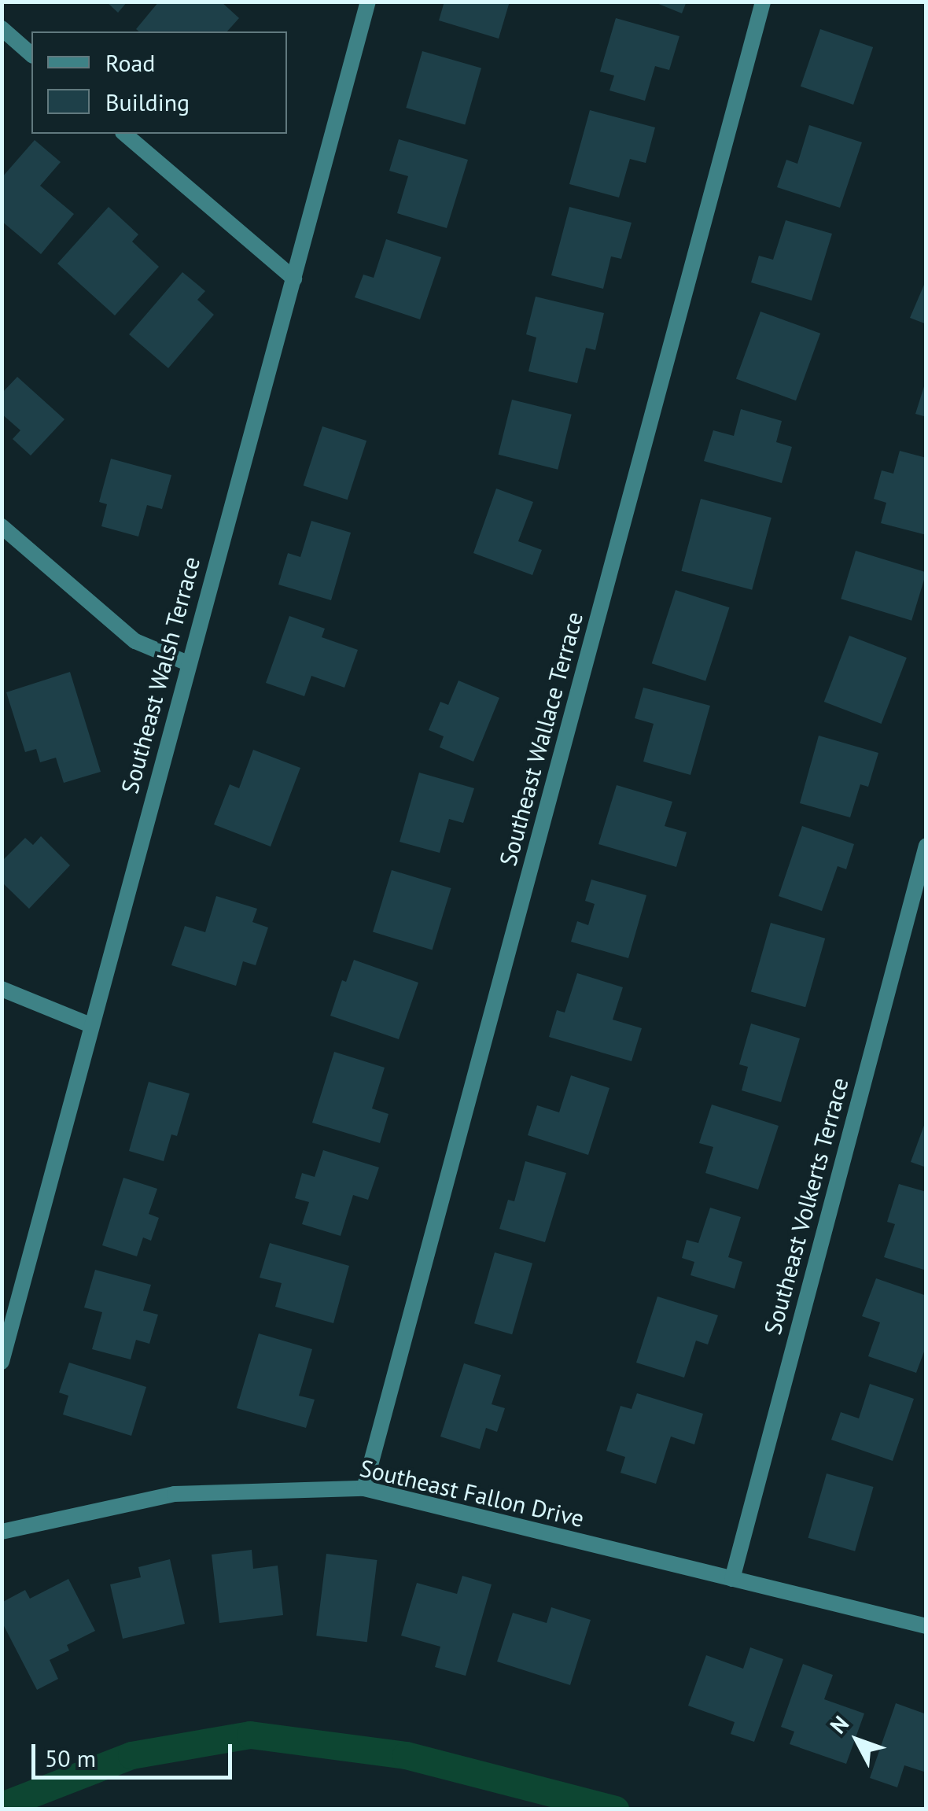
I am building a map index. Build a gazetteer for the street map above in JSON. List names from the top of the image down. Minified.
{"streets":{"street":["Southeast Walsh Terrace","Southeast Wallace Terrace","Southeast Volkerts Terrace","Southeast Fallon Drive"]},"crossings":[["Southeast Wallace Terrace","Southeast Fallon Drive"],["Southeast Volkerts Terrace","Southeast Fallon Drive"]],"legend":["Road","Building"],"scale_bar":"50 m","north":"top left"}
